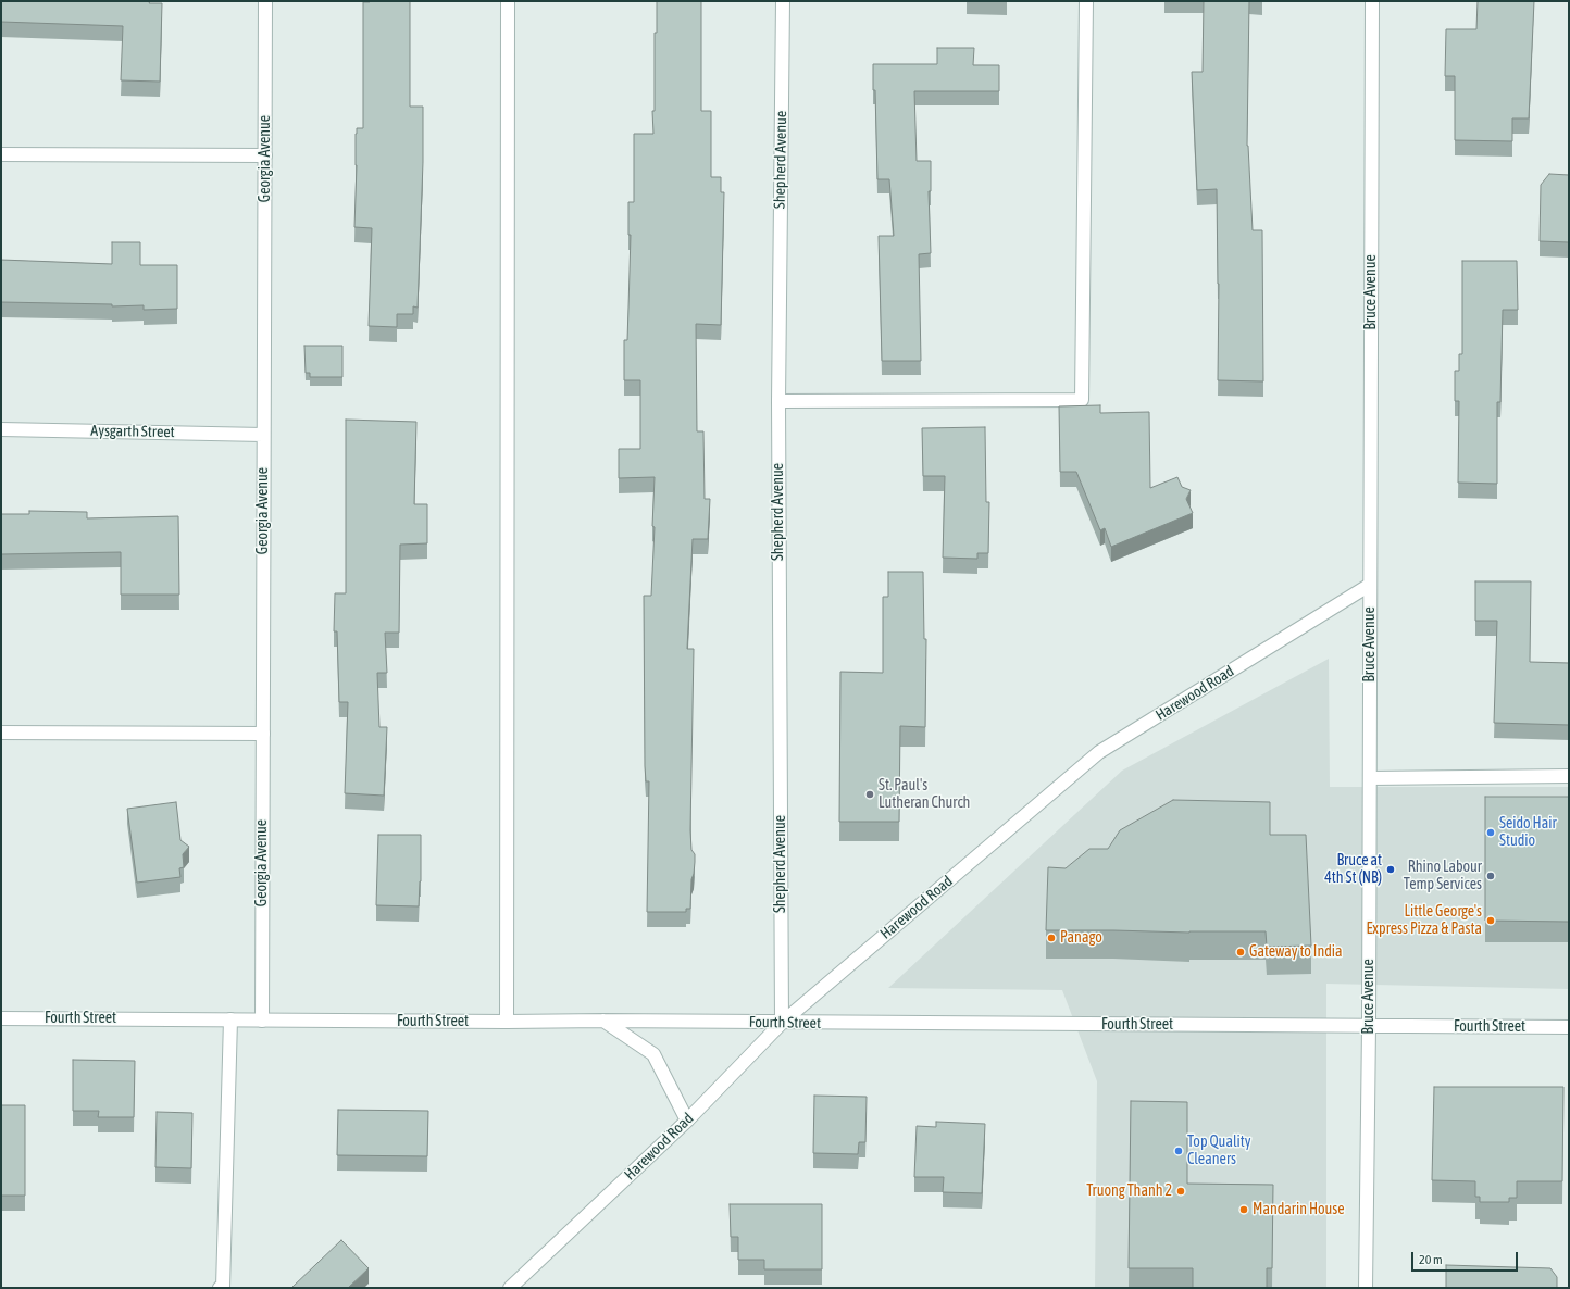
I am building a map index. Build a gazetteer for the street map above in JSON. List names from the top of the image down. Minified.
{"streets":{"street":["Georgia Avenue","Shepherd Avenue","Bruce Avenue","Aysgarth Street","Harewood Road","Fourth Street"]},"crossings":[["Georgia Avenue","Aysgarth Street"],["Georgia Avenue","Fourth Street"],["Shepherd Avenue","Harewood Road"],["Shepherd Avenue","Fourth Street"],["Bruce Avenue","Harewood Road"],["Bruce Avenue","Fourth Street"],["Harewood Road","Fourth Street"]],"places":["St. Paul's Lutheran Church","Seido Hair Studio","Bruce at 4th St (NB)","Rhino Labour Temp Services","Little George's Express Pizza & Pasta","Panago","Gateway to India","Top Quality Cleaners","Truong Thanh 2","Mandarin House"],"scale_bar":"20 m"}
